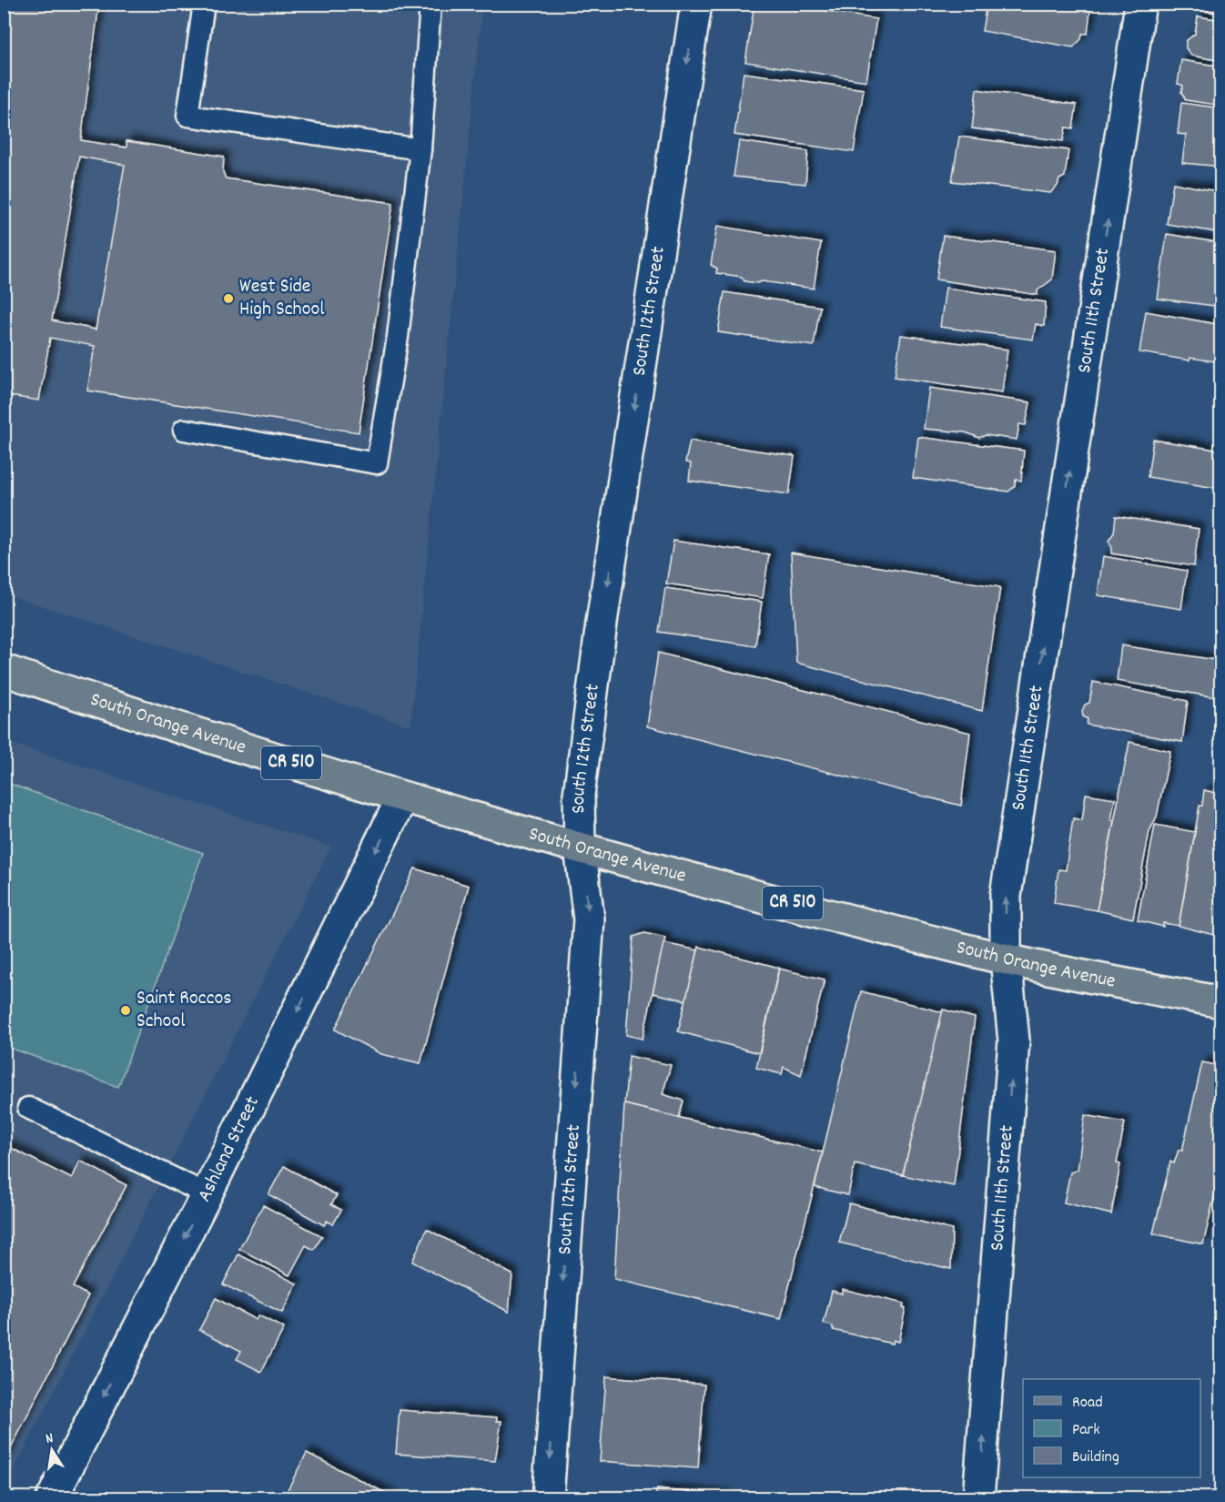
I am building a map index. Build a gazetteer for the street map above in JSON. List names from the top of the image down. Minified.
{"streets":{"main road":["South Orange Avenue","CR 510"],"street":["South 12th Street","South 11th Street","Ashland Street"]},"crossings":[["South 12th Street","South Orange Avenue"],["South 11th Street","South Orange Avenue"],["South Orange Avenue","Ashland Street"]],"one_way":["South 12th Street","South 11th Street","Ashland Street"],"places":["West Side High School","Saint Roccos School"],"legend":["Road","Park","Building"],"north":"top"}
